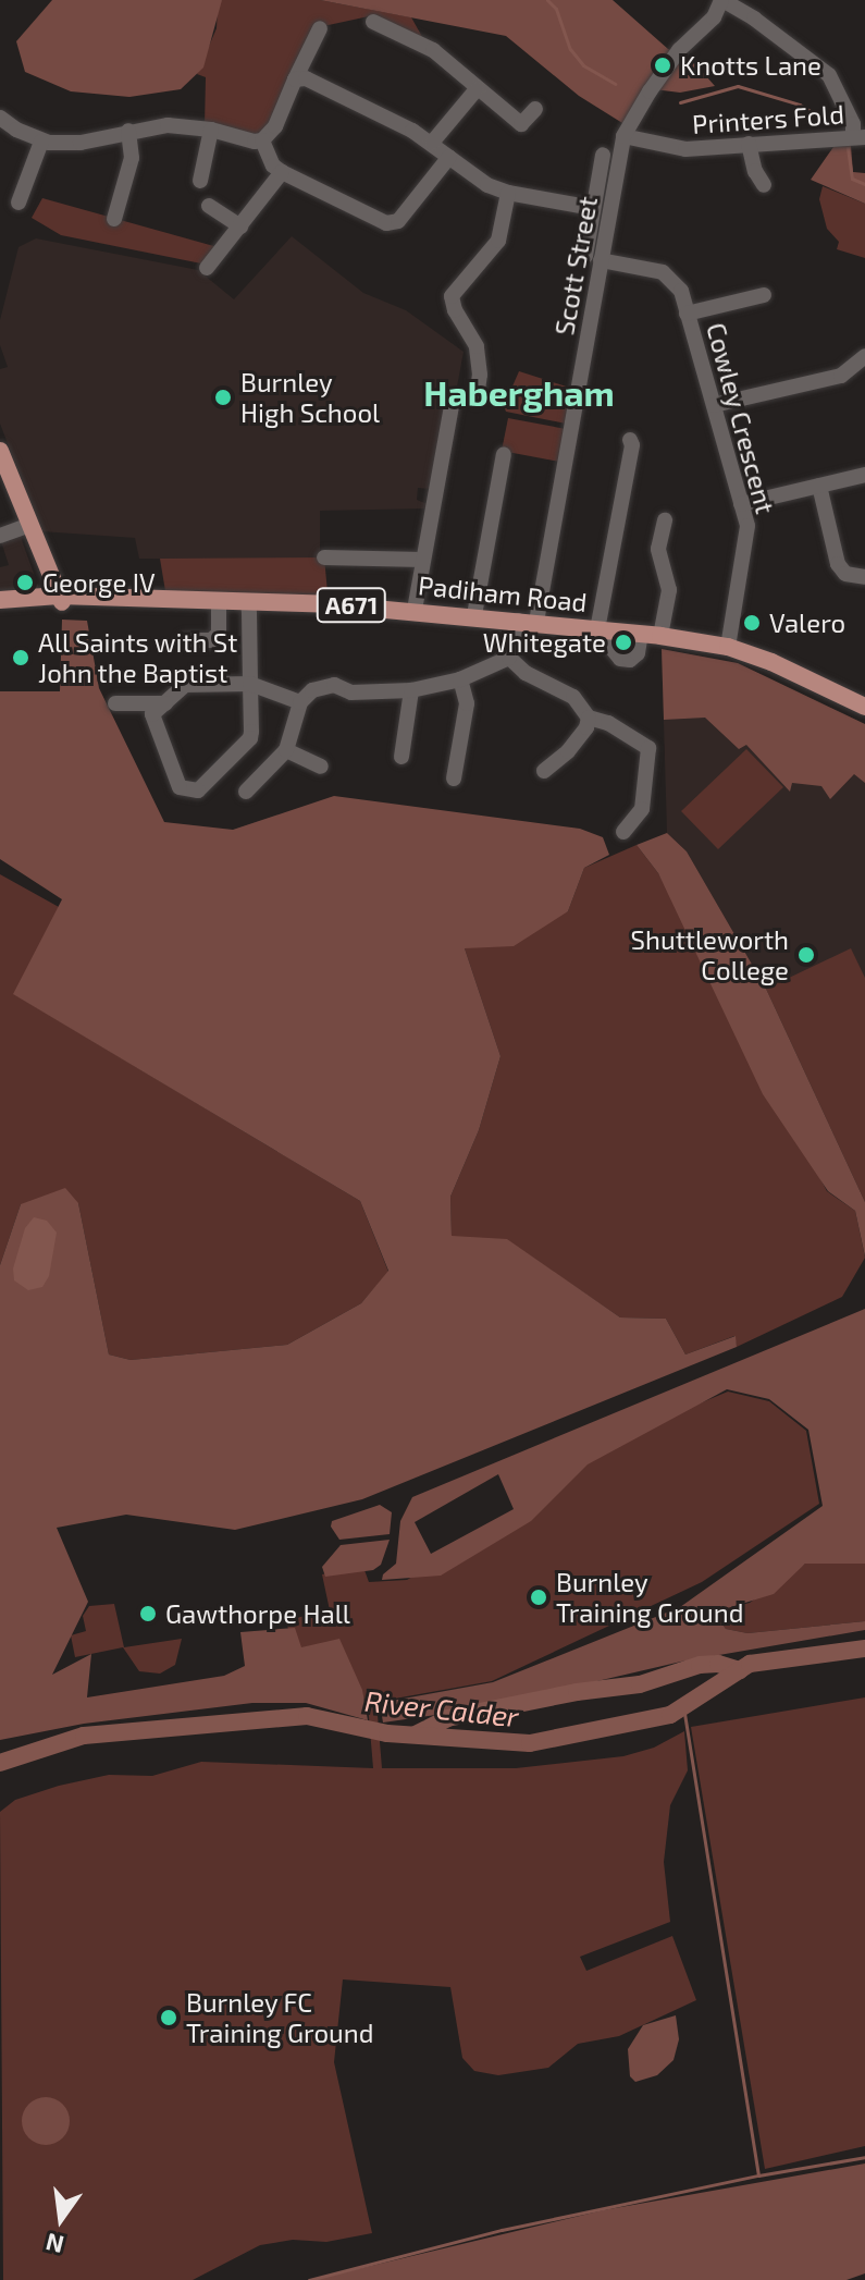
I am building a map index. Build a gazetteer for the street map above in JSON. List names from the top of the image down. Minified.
{"streets":{"main road":["Padiham Road","A671"],"street":["Printers Fold","Scott Street","Cowley Crescent"]},"crossings":[["Printers Fold","Scott Street"],["Scott Street","Cowley Crescent"],["Scott Street","Padiham Road"],["Cowley Crescent","Padiham Road"],["Cowley Crescent","A671"],["Padiham Road","A671"]],"districts":["Habergham"],"water":["River Calder"],"places":["Knotts Lane","Burnley High School","George IV","Valero","Whitegate","All Saints with St John the Baptist","Shuttleworth College","Burnley Training Ground","Gawthorpe Hall","Burnley FC Training Ground"],"north":"bottom"}
